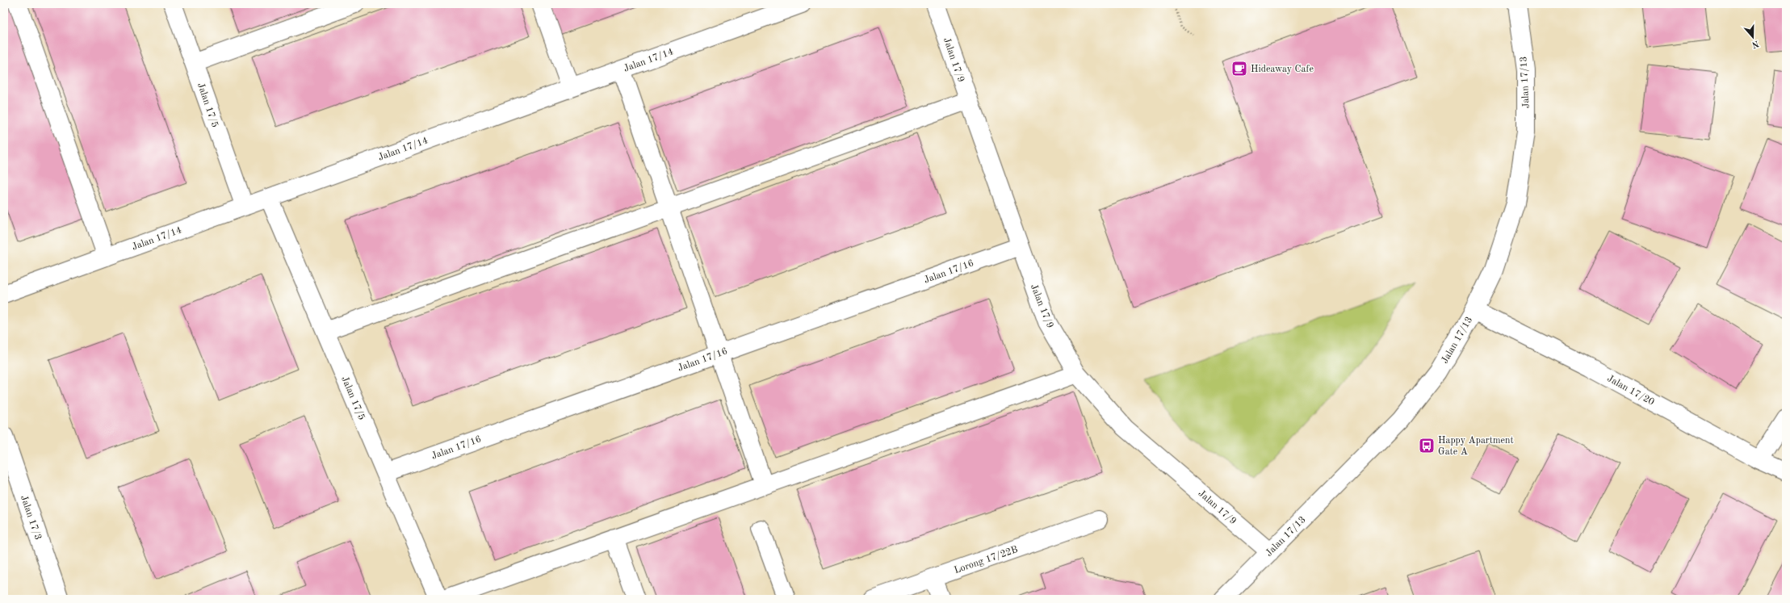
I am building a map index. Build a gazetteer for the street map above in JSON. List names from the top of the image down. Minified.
{"streets":{"street":["Jalan 17/14","Jalan 17/9","Jalan 17/13","Jalan 17/5","Jalan 17/16","Jalan 17/20","Jalan 17/3","Lorong 17/22B"]},"crossings":[["Jalan 17/14","Jalan 17/5"],["Jalan 17/9","Jalan 17/13"],["Jalan 17/9","Jalan 17/16"],["Jalan 17/13","Jalan 17/20"],["Jalan 17/5","Jalan 17/16"]],"places":{"cafe":["Hideaway Cafe"],"bus stop":["Happy Apartment Gate A"]},"north":"bottom"}
